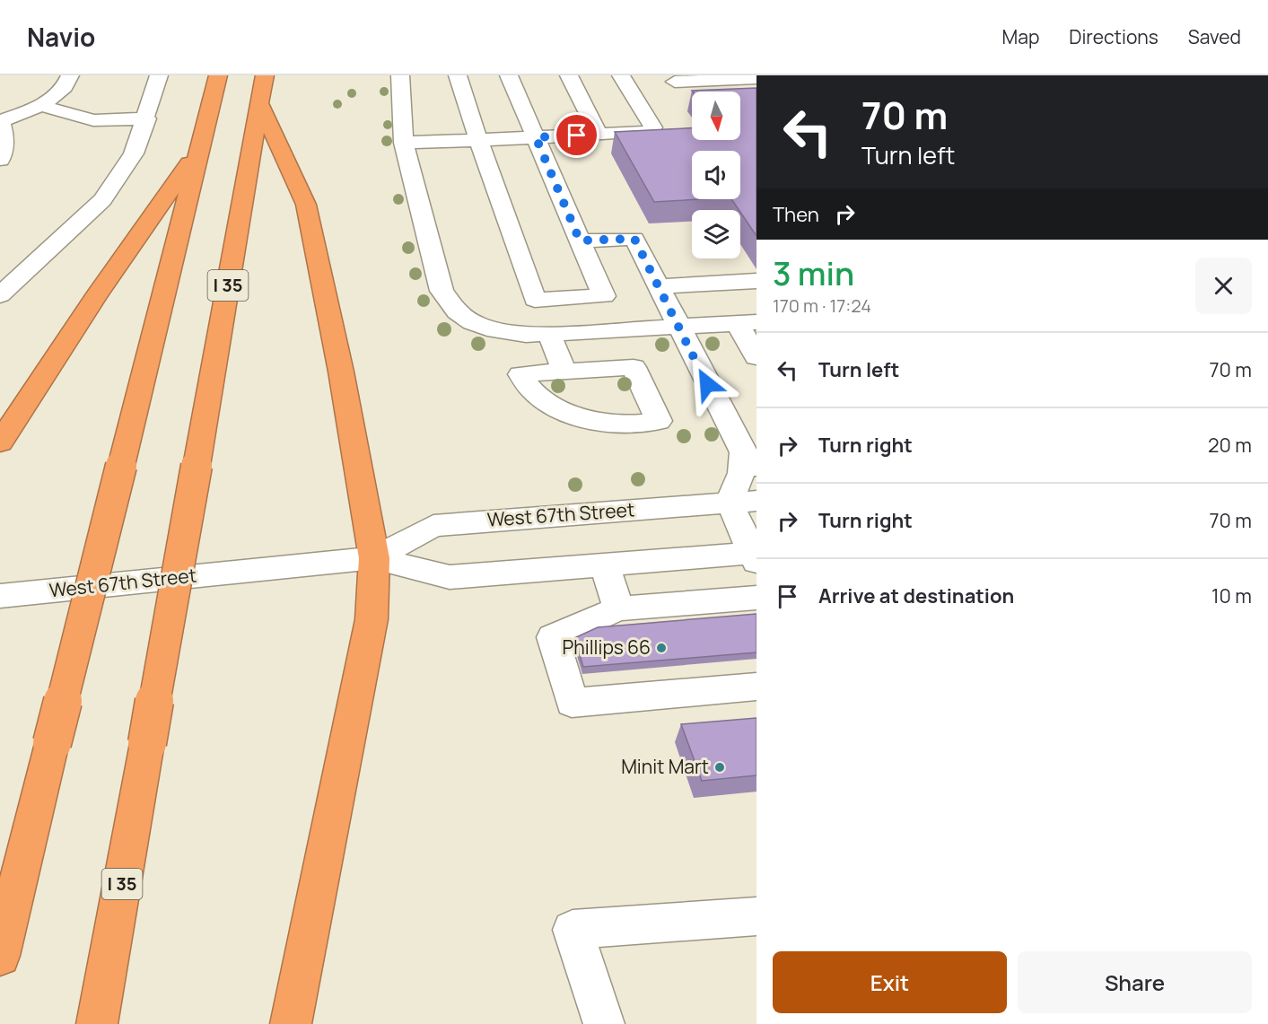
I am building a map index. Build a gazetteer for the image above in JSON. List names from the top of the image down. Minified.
{"streets":{"highway":["I 35"],"street":["West 67th Street"]},"places":["Phillips 66","Minit Mart"],"north":"bottom","page":{"header":"Navio","nav":["Map","Directions","Saved"],"turn":["70 m","Turn left"],"then":"Then","heading":["3 min","170 m · 17:24"],"list":[{"name":"Turn left","value":"70 m"},{"name":"Turn right","value":"20 m"},{"name":"Turn right","value":"70 m"},{"name":"Arrive at destination","value":"10 m"}],"buttons":["Exit","Share"]}}
